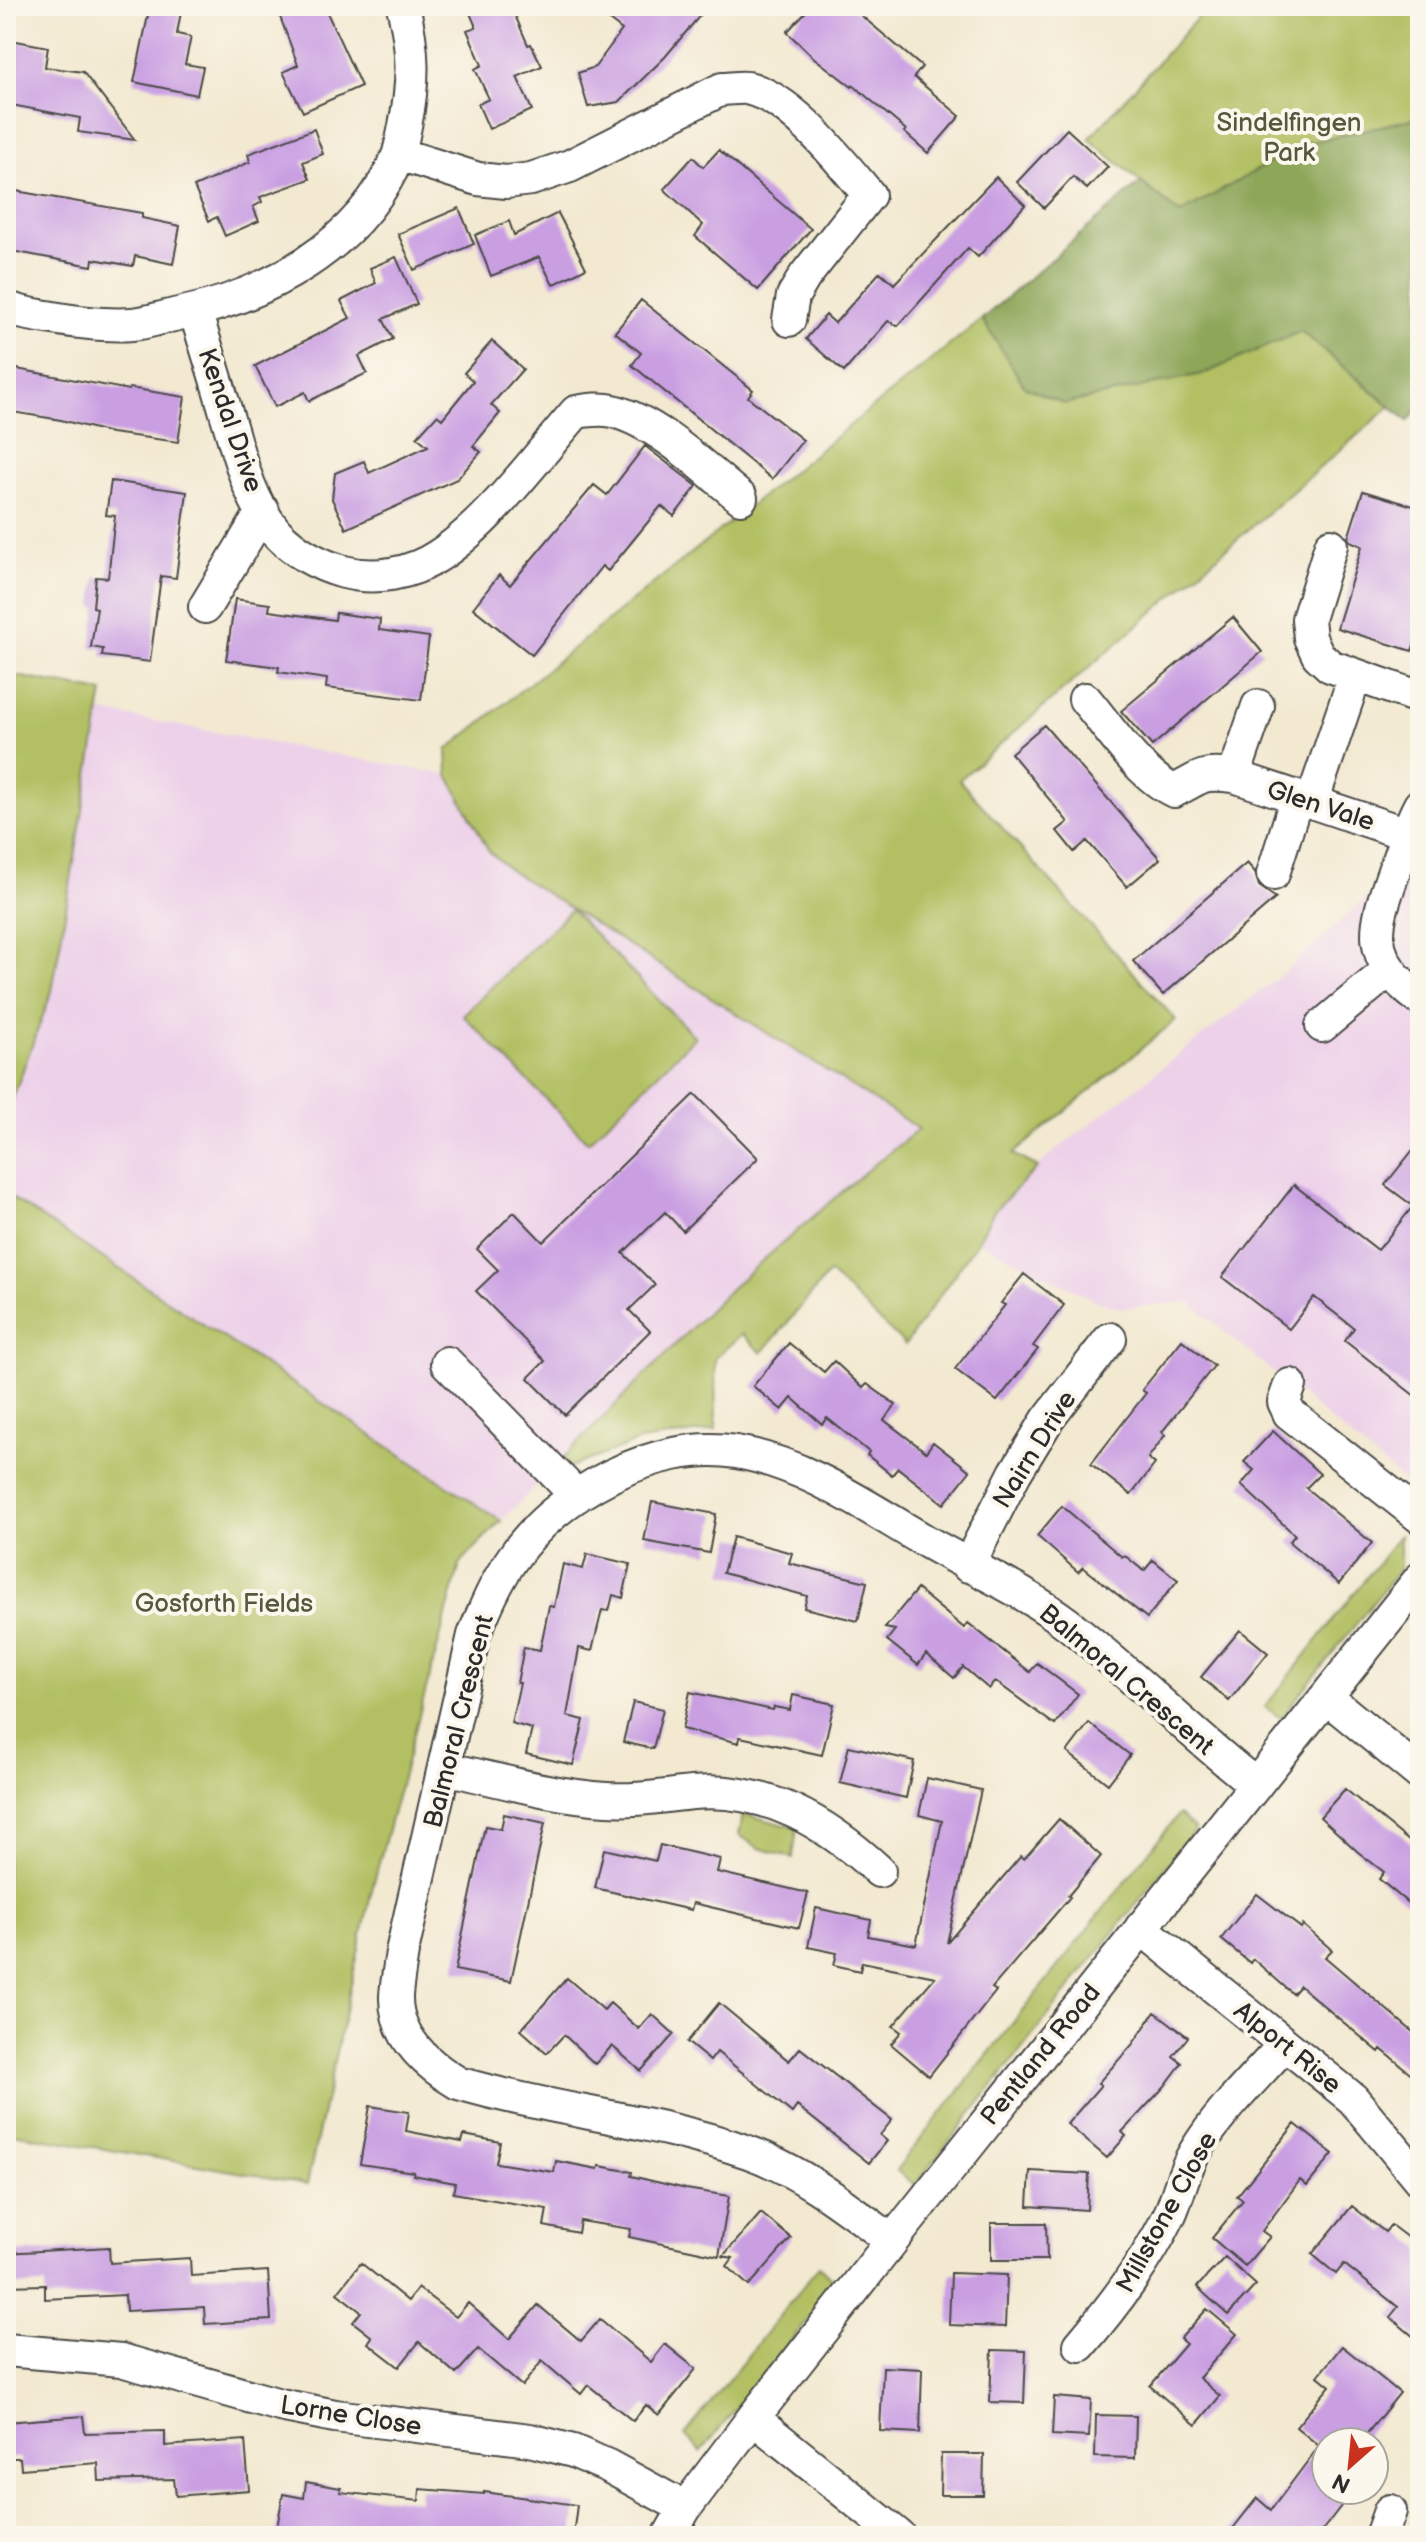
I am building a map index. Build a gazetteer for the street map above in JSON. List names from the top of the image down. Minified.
{"streets":{"street":["Kendal Drive","Glen Vale","Nairn Drive","Balmoral Crescent","Alport Rise","Pentland Road","Millstone Close","Lorne Close"]},"crossings":[["Nairn Drive","Balmoral Crescent"],["Balmoral Crescent","Pentland Road"],["Alport Rise","Pentland Road"],["Alport Rise","Millstone Close"],["Pentland Road","Lorne Close"]],"parks":["Sindelfingen Park","Gosforth Fields"],"north":"bottom left"}
